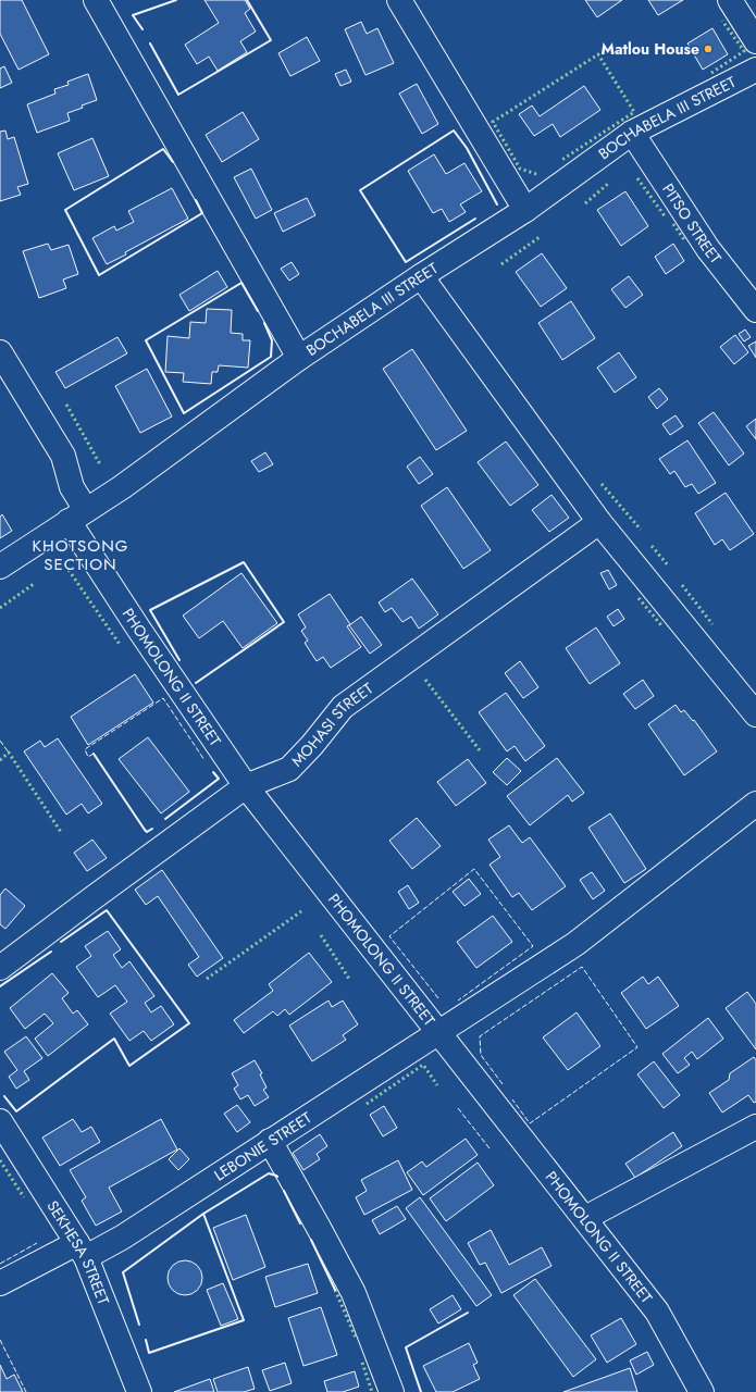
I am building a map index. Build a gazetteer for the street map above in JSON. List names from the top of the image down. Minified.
{"streets":{"street":["BOCHABELA III STREET","PITSO STREET","PHOMOLONG II STREET","MOHASI STREET","LEBONIE STREET","SEKHESA STREET"]},"crossings":[["BOCHABELA III STREET","PITSO STREET"],["BOCHABELA III STREET","PHOMOLONG II STREET"],["PHOMOLONG II STREET","MOHASI STREET"],["PHOMOLONG II STREET","LEBONIE STREET"],["LEBONIE STREET","SEKHESA STREET"]],"districts":["KHOTSONG SECTION"],"places":["Matlou House"]}
